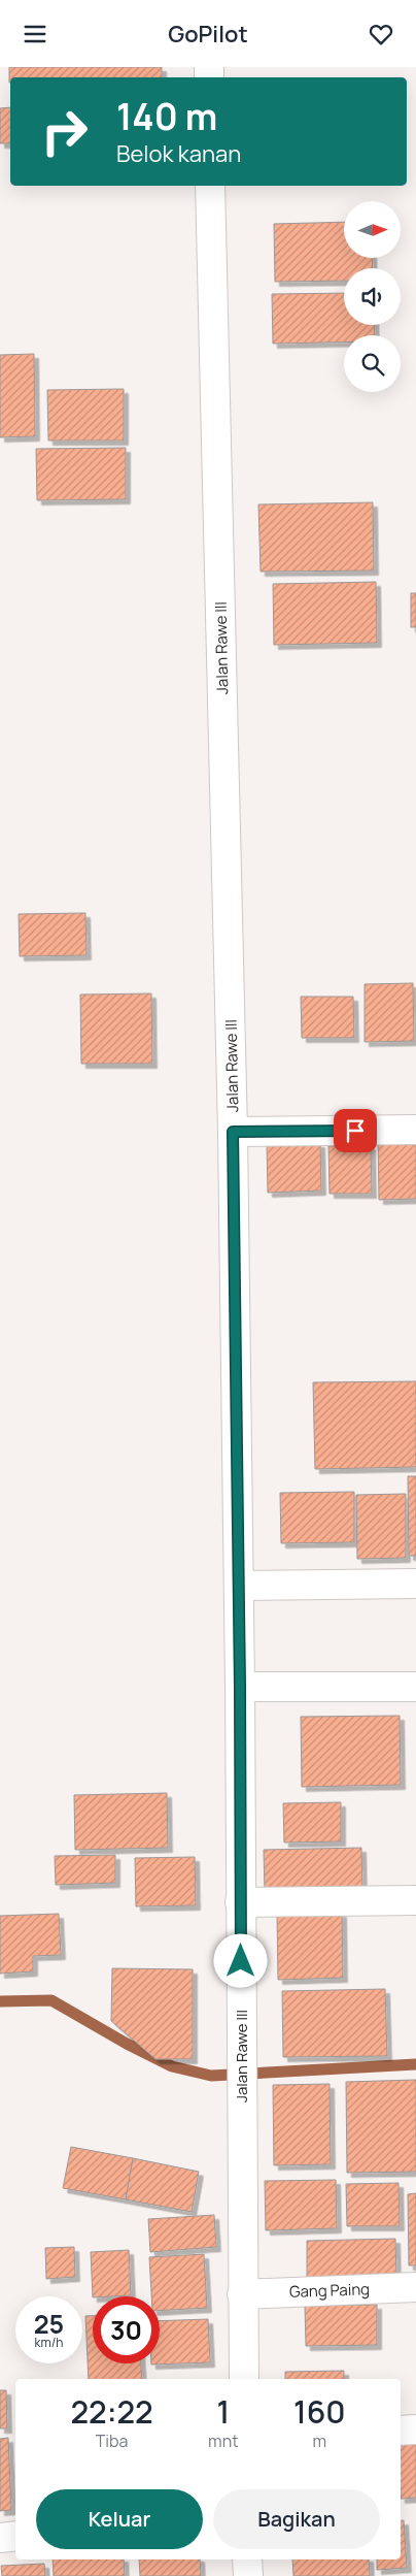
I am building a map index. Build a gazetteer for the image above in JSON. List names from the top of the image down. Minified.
{"streets":{"street":["Jalan Rawe III","Gang Paing"]},"crossings":[["Jalan Rawe III","Gang Paing"]],"north":"right","page":{"header":"GoPilot","turn":["140 m","Belok kanan"],"speed":"25 km/h","limit":"30","eta":["22:22","Tiba","1","mnt","160","m"],"buttons":["Keluar","Bagikan"]}}
